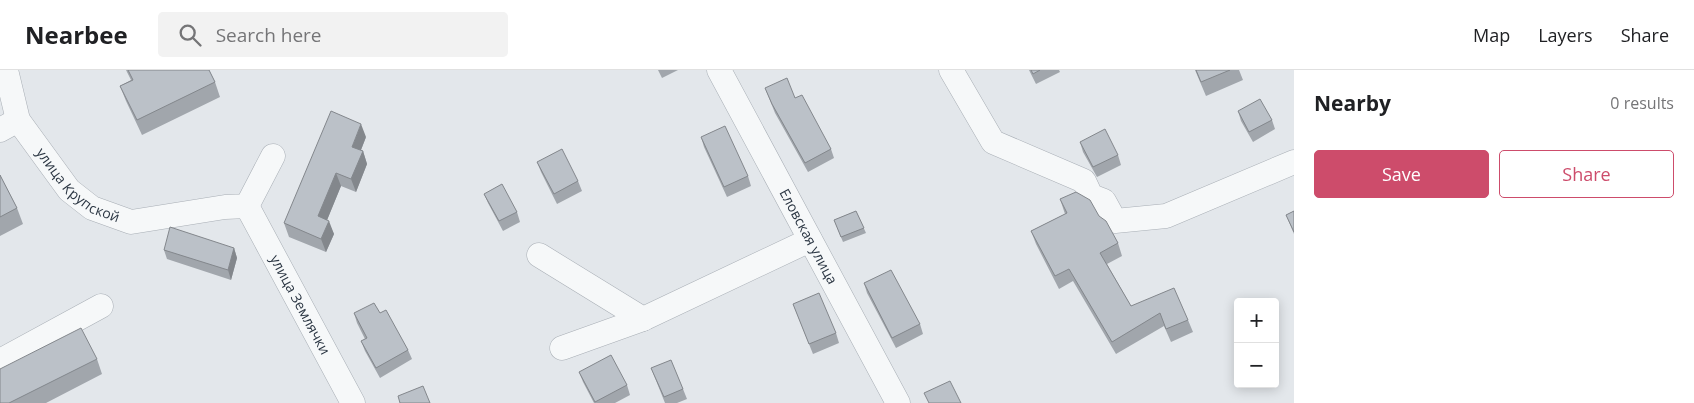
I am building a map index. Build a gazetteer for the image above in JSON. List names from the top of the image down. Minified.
{"streets":{"street":["улица Крупской","Еловская улица","улица Землячки"]},"crossings":[["улица Крупской","улица Землячки"]],"page":{"header":"Nearbee","search":"Search here","nav":["Map","Layers","Share"],"heading":["Nearby","0 results"],"buttons":["Save","Share"],"map_buttons":["+","−"]}}
